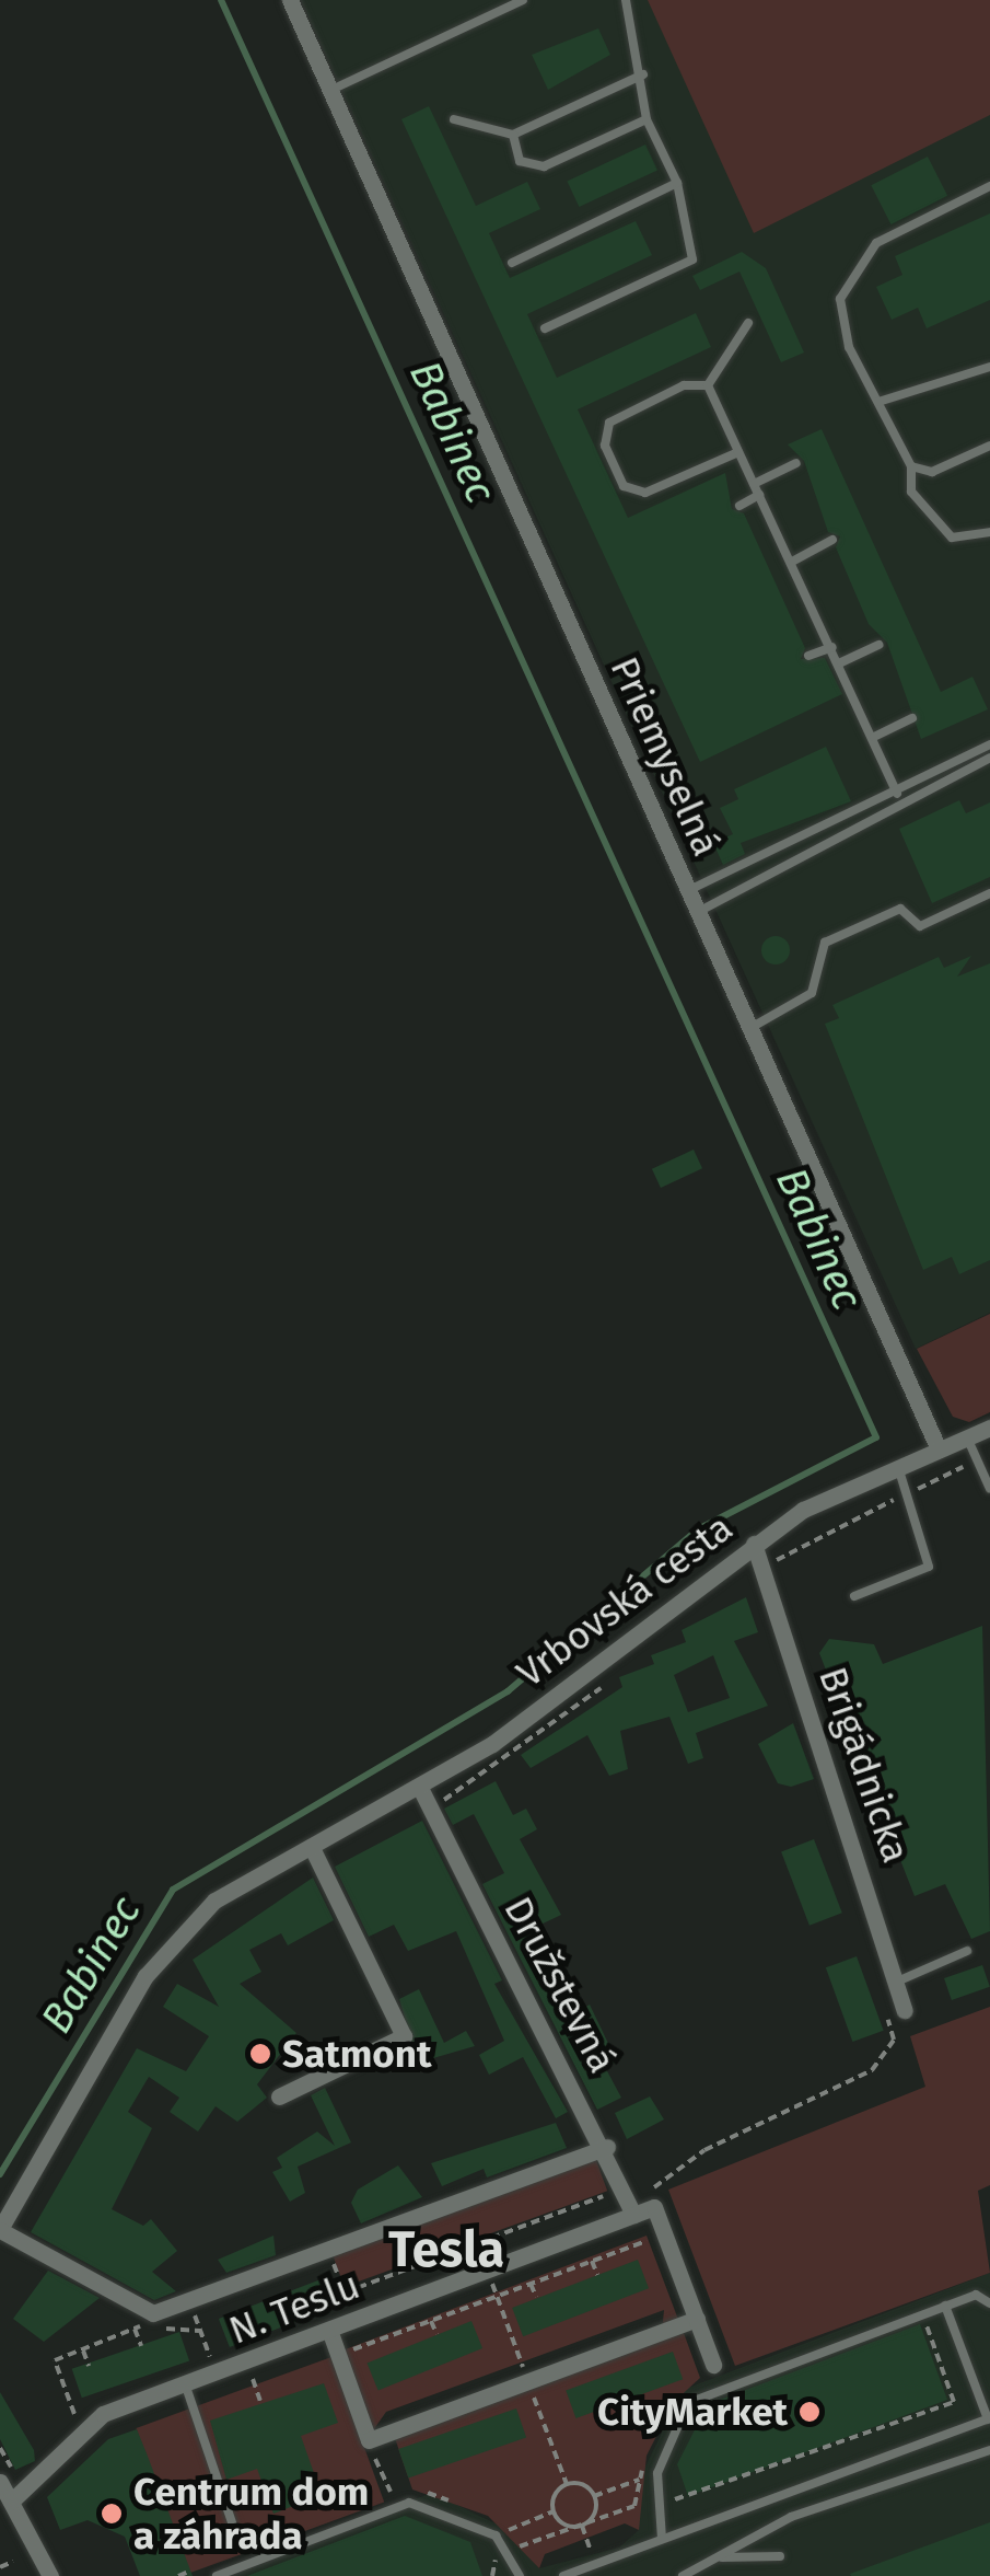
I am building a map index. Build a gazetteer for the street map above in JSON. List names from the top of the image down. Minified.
{"streets":{"street":["Priemyselná","Vrbovská cesta","Brigádnicka","Družstevná","N. Teslu"]},"crossings":[["Priemyselná","Vrbovská cesta"],["Vrbovská cesta","Brigádnicka"],["Vrbovská cesta","Družstevná"],["Družstevná","N. Teslu"]],"districts":["Tesla"],"water":["Babinec"],"places":["Satmont","CityMarket","Centrum dom a záhrada"]}
